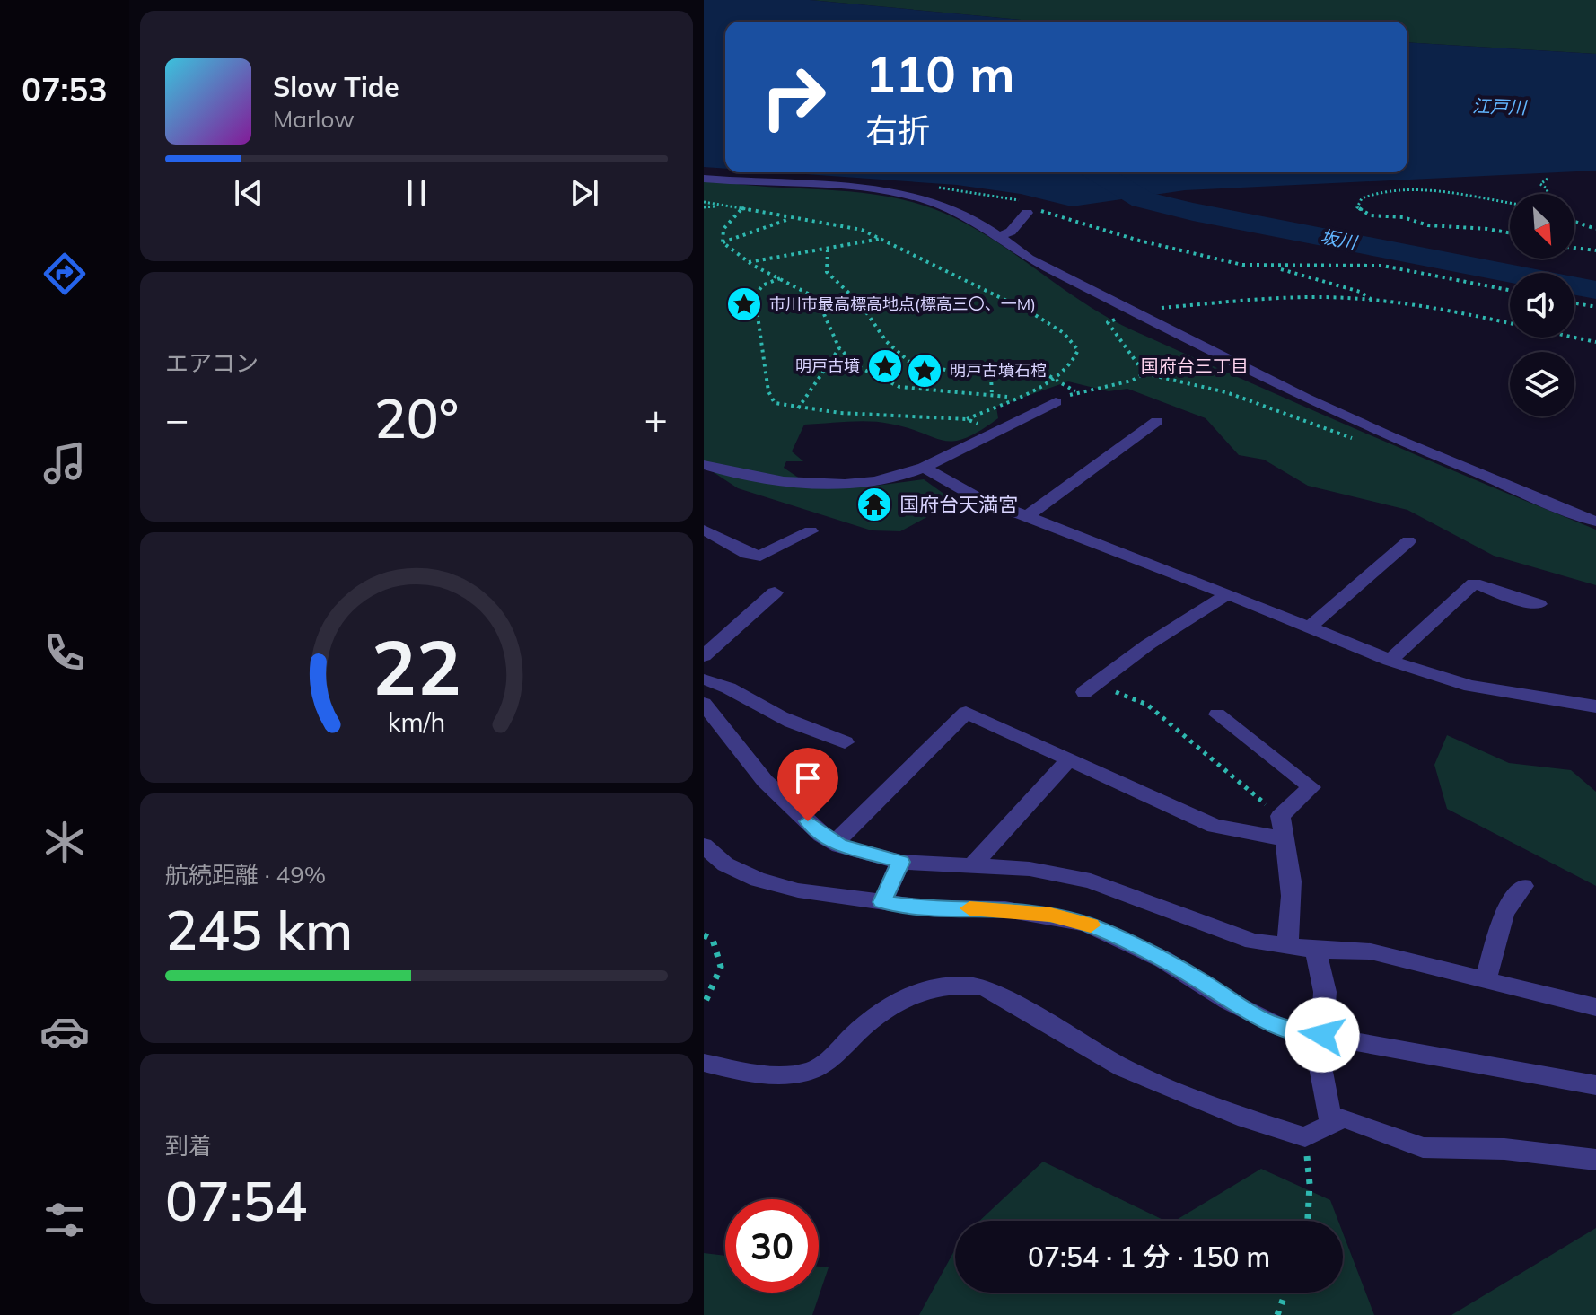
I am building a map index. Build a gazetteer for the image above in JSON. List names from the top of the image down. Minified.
{"districts":["国府台三丁目"],"water":["江戸川","坂川"],"places":{"place":["市川市最高標高地点(標高三〇、一M)","明戸古墳","明戸古墳石棺"],"temple":["国府台天満宮"]},"north":"bottom right","page":{"tabs":"07:53","turn":["110 m","右折"],"song":["Slow Tide","Marlow"],"tile":["エアコン",["航続距離 · 49%","245 km"],["到着","07:54"]],"heat":["−","20°","+"],"limit":"30","trip":"07:54 · 1 分 · 150 m","gauge":["22","km/h"]}}
